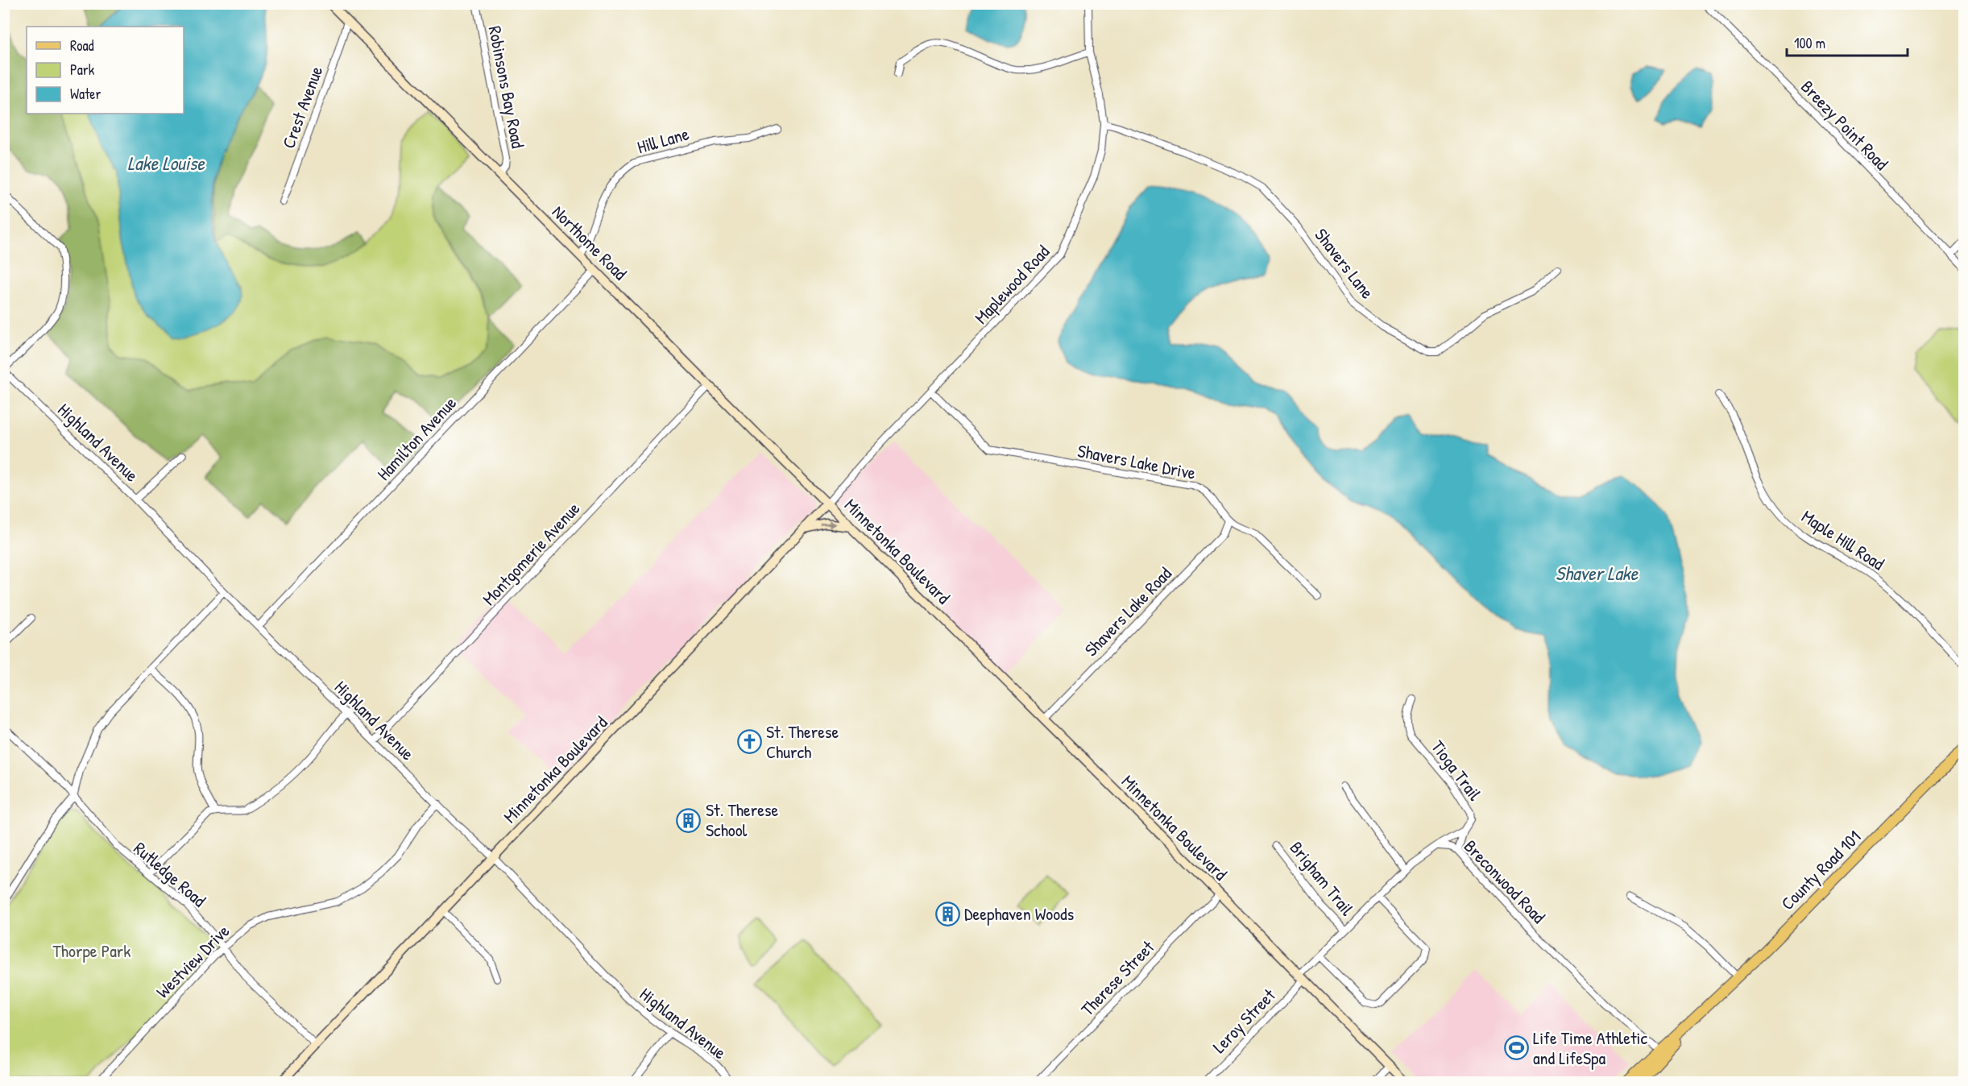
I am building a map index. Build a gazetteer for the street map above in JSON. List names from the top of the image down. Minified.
{"streets":{"main road":["County Road 101"],"street":["Robinsons Bay Road","Crest Avenue","Breezy Point Road","Hill Lane","Northome Road","Shavers Lane","Maplewood Road","Hamilton Avenue","Highland Avenue","Shavers Lake Drive","Maple Hill Road","Minnetonka Boulevard","Montgomerie Avenue","Shavers Lake Road","Tioga Trail","Rutledge Road","Brigham Trail","Breconwood Road","Westview Drive","Therese Street","Leroy Street"]},"crossings":[["Robinsons Bay Road","Northome Road"],["Crest Avenue","Northome Road"],["Hill Lane","Northome Road"],["Northome Road","Maplewood Road"],["Northome Road","Hamilton Avenue"],["Northome Road","Minnetonka Boulevard"],["Northome Road","Montgomerie Avenue"],["Shavers Lane","Maplewood Road"],["Maplewood Road","Shavers Lake Drive"],["Maplewood Road","Minnetonka Boulevard"],["Hamilton Avenue","Highland Avenue"],["Highland Avenue","Minnetonka Boulevard"],["Highland Avenue","Montgomerie Avenue"],["Highland Avenue","Westview Drive"],["Shavers Lake Drive","Shavers Lake Road"],["Minnetonka Boulevard","Shavers Lake Road"],["Minnetonka Boulevard","Rutledge Road"],["Minnetonka Boulevard","Breconwood Road"],["Minnetonka Boulevard","Therese Street"],["Minnetonka Boulevard","Leroy Street"],["Tioga Trail","Breconwood Road"],["County Road 101","Breconwood Road"],["Rutledge Road","Westview Drive"],["Brigham Trail","Breconwood Road"],["Breconwood Road","Leroy Street"]],"water":["Lake Louise","Shaver Lake"],"parks":["Thorpe Park"],"places":{"church":["St. Therese Church"],"building":["St. Therese School","Deephaven Woods"],"sports":["Life Time Athletic and LifeSpa"]},"legend":["Road","Park","Water"],"scale_bar":"100 m"}
